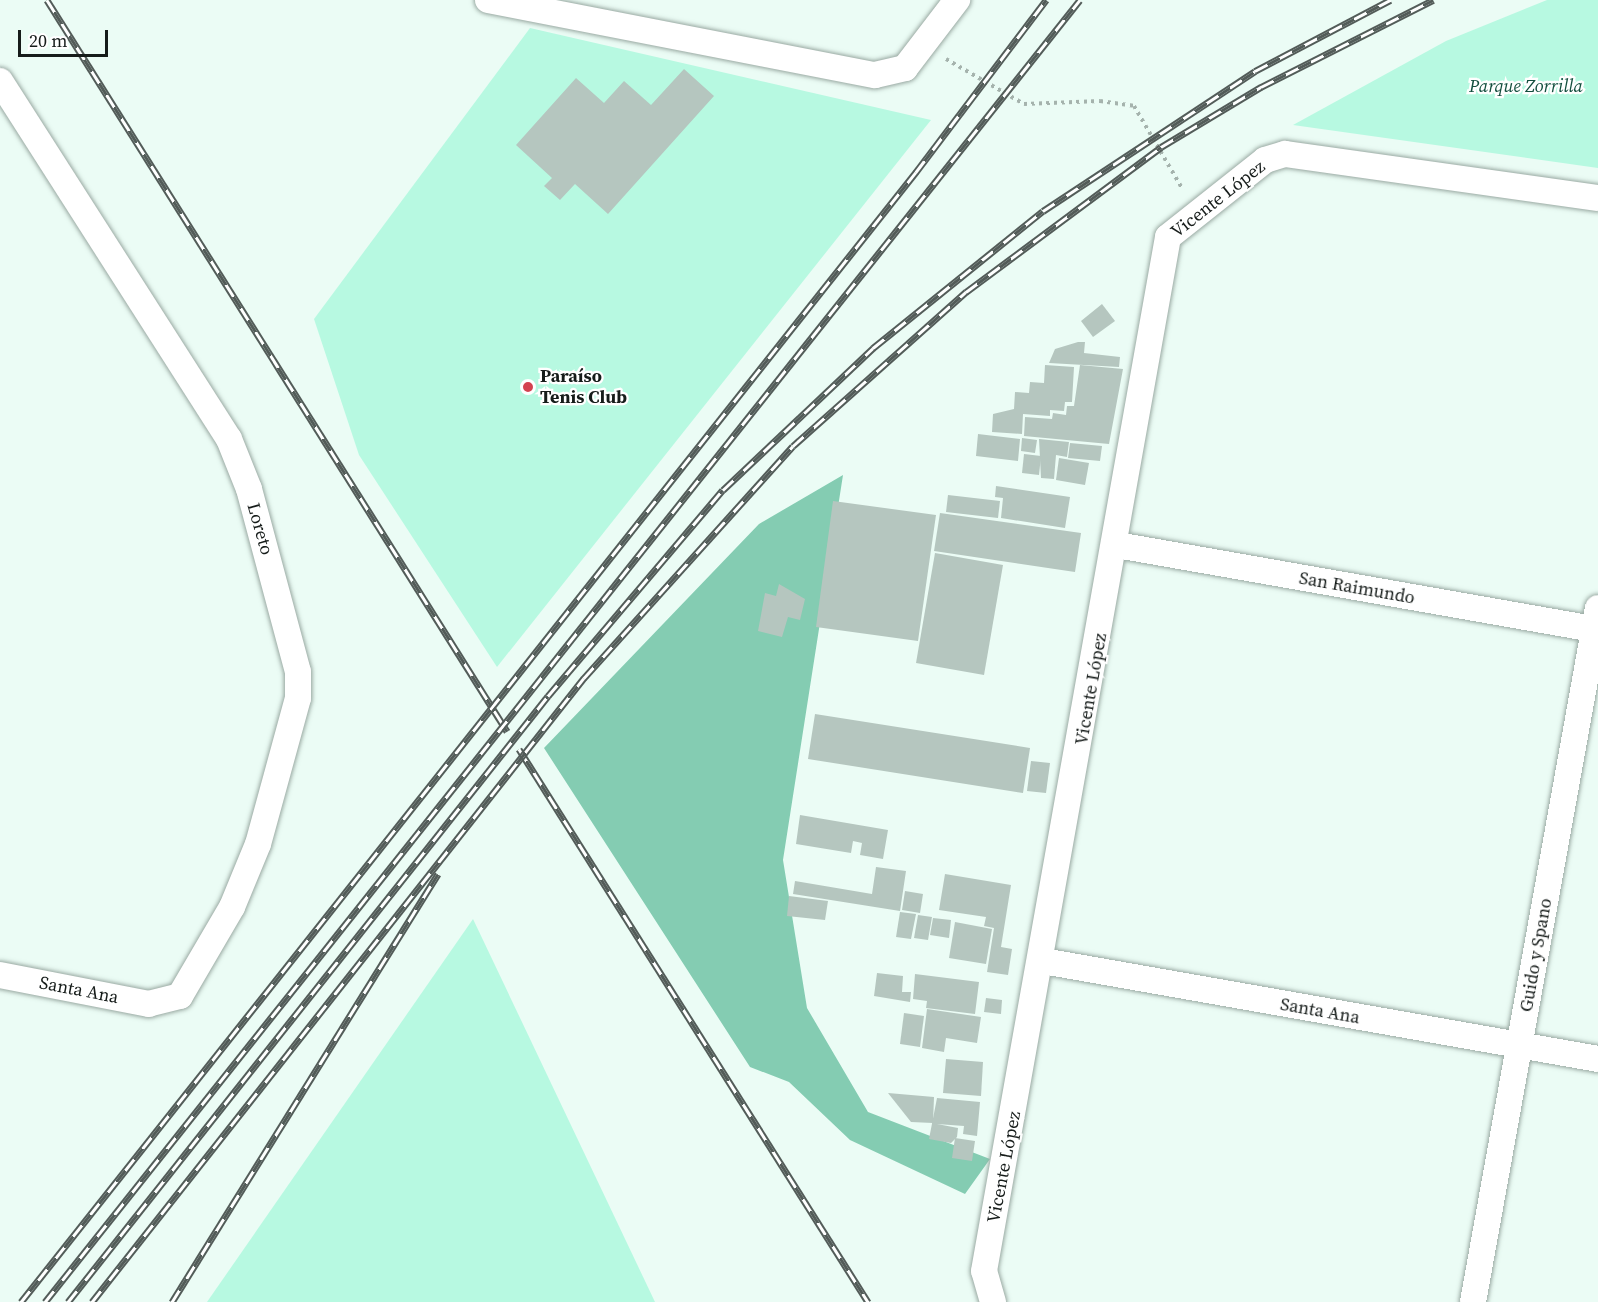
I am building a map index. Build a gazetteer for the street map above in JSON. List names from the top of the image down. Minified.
{"streets":{"street":["Vicente López","Loreto","San Raimundo","Guido y Spano","Santa Ana"]},"crossings":[["Vicente López","San Raimundo"],["Vicente López","Santa Ana"],["Loreto","Santa Ana"],["San Raimundo","Guido y Spano"],["Guido y Spano","Santa Ana"]],"parks":["Parque Zorrilla"],"places":["Paraíso Tenis Club"],"scale_bar":"20 m"}
